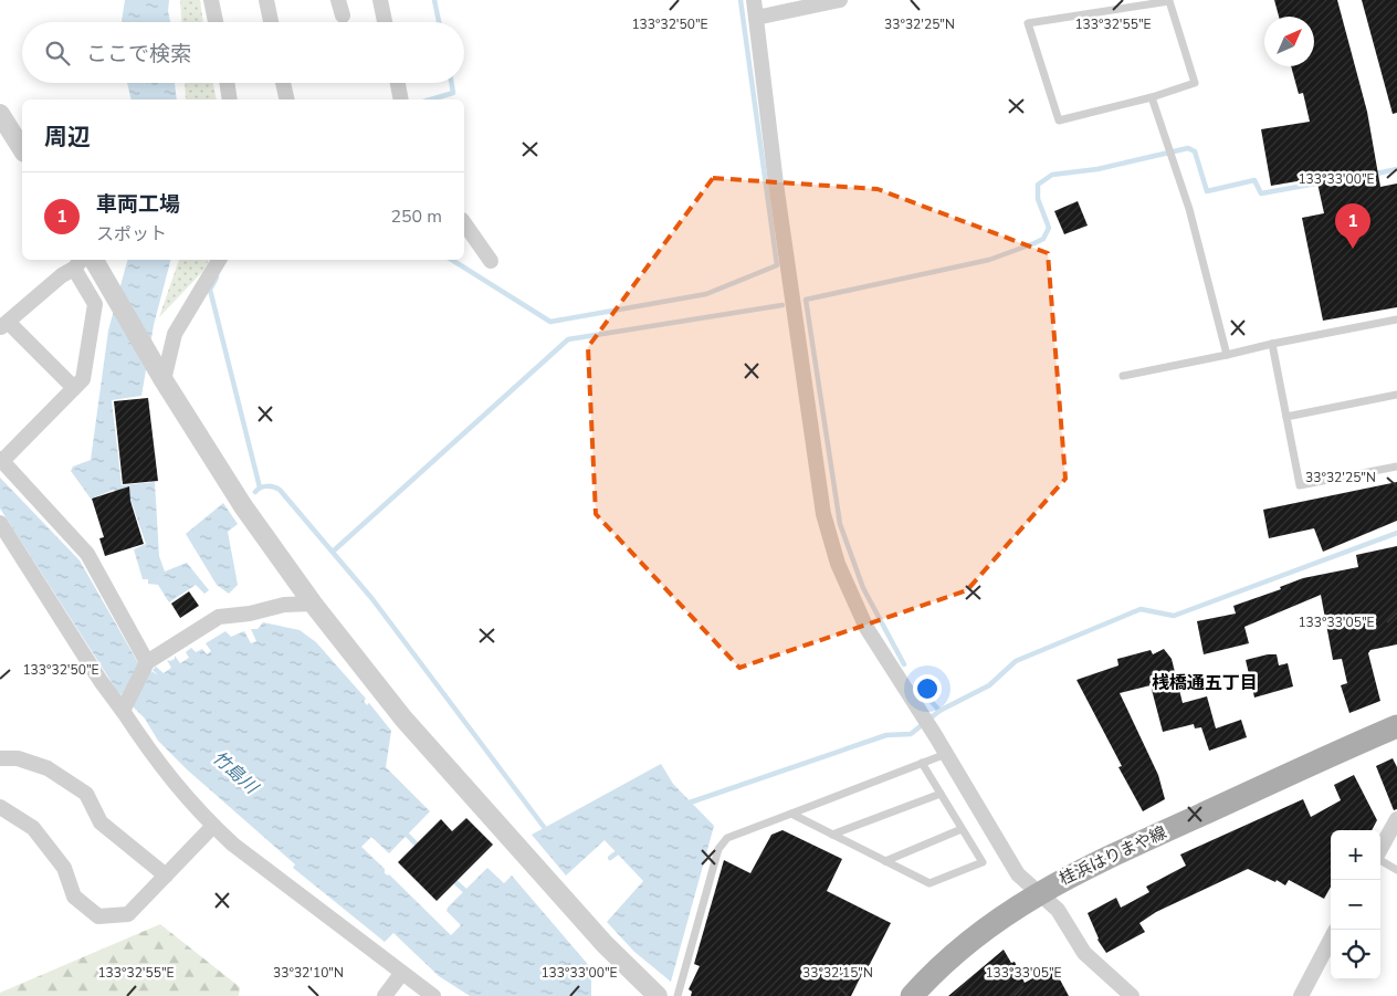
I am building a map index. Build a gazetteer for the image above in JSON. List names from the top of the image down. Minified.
{"streets":{"main road":["桂浜はりまや線"]},"districts":["桟橋通五丁目"],"water":["竹島川"],"north":"top right","page":{"search":"ここで検索","heading":"周辺","list":[{"mark":"1","name":"車両工場","note":"スポット","value":"250 m"}],"pins":"1","map_buttons":["+","−"]},"coordinates":["133°32'50\"E","33°32'25\"N","133°32'55\"E","133°33'00\"E","133°33'05\"E","33°32'10\"N","33°32'15\"N"]}
